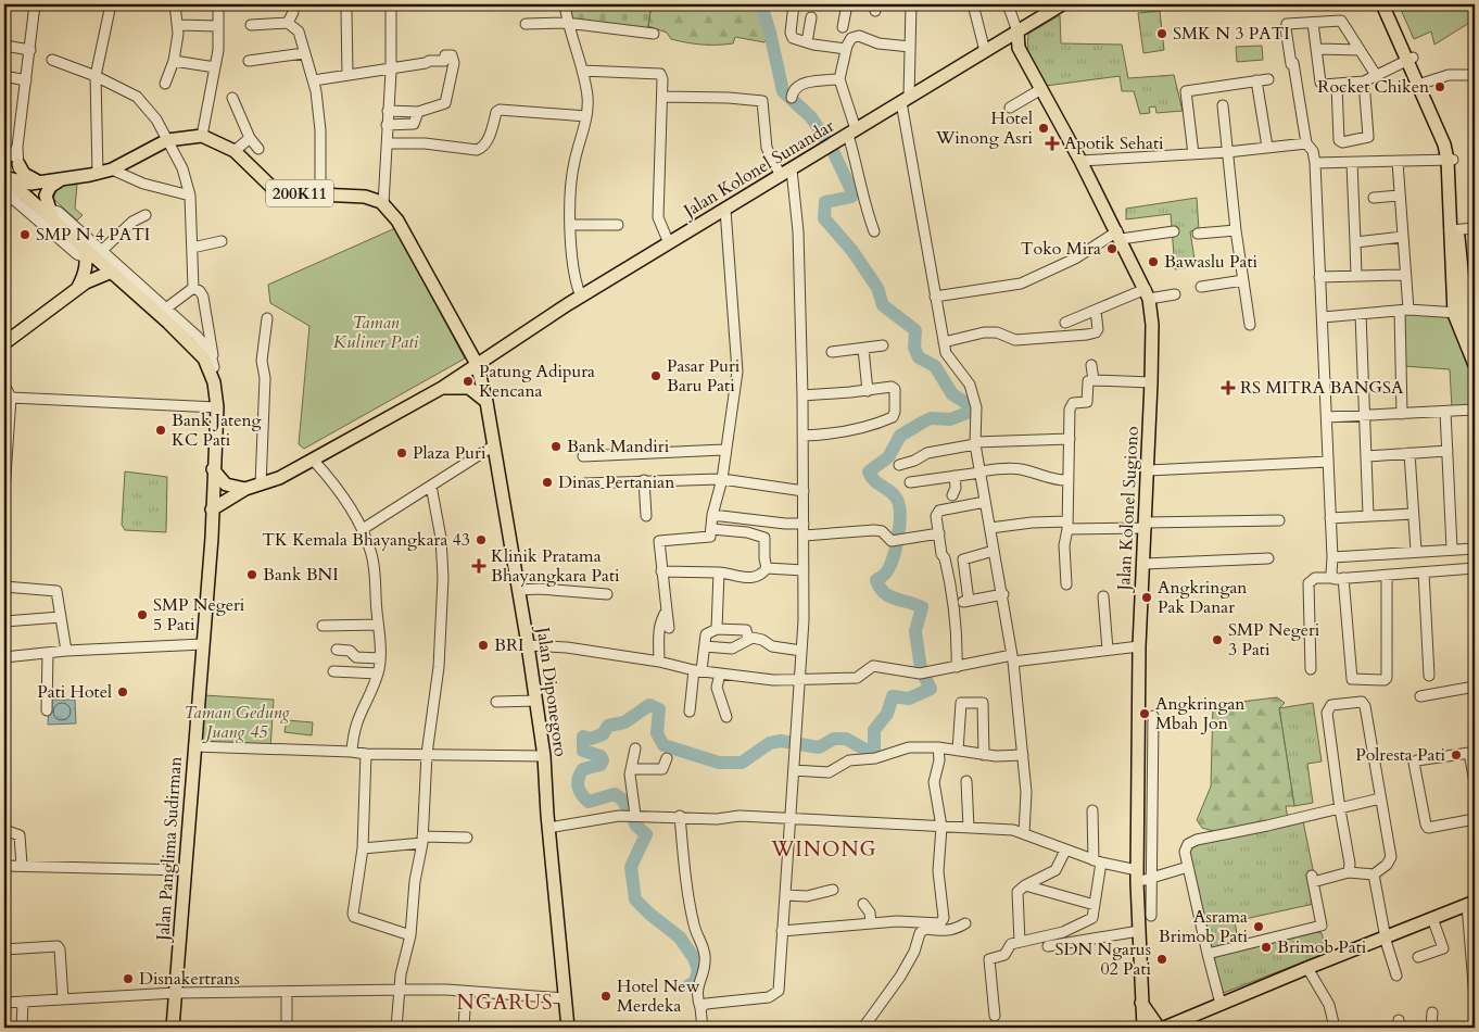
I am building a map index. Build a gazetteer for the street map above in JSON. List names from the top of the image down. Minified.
{"streets":{"main road":["Jalan Kolonel Sunandar","200K11","Jalan Kolonel Sugiono","Jalan Diponegoro","Jalan Panglima Sudirman"]},"crossings":[["Jalan Kolonel Sunandar","Jalan Kolonel Sugiono"],["Jalan Kolonel Sunandar","Jalan Diponegoro"],["Jalan Kolonel Sunandar","Jalan Panglima Sudirman"],["200K11","Jalan Diponegoro"]],"districts":["WINONG","NGARUS"],"parks":["Taman Kuliner Pati","Taman Gedung Juang 45"],"places":{"other":["SMK N 3 PATI","Rocket Chiken","Hotel Winong Asri","SMP N 4 PATI","Toko Mira","Bawaslu Pati","Pasar Puri Baru Pati","Patung Adipura Kencana","Bank Jateng KC Pati","Bank Mandiri","Plaza Puri","Dinas Pertanian","TK Kemala Bhayangkara 43","Bank BNI","Angkringan Pak Danar","SMP Negeri 5 Pati","SMP Negeri 3 Pati","BRI","Pati Hotel","Angkringan Mbah Jon","Polresta Pati","Asrama Brimob Pati","Brimob Pati","SDN Ngarus 02 Pati","Disnakertrans","Hotel New Merdeka"],"health":["Apotik Sehati","RS MITRA BANGSA","Klinik Pratama Bhayangkara Pati"]}}
